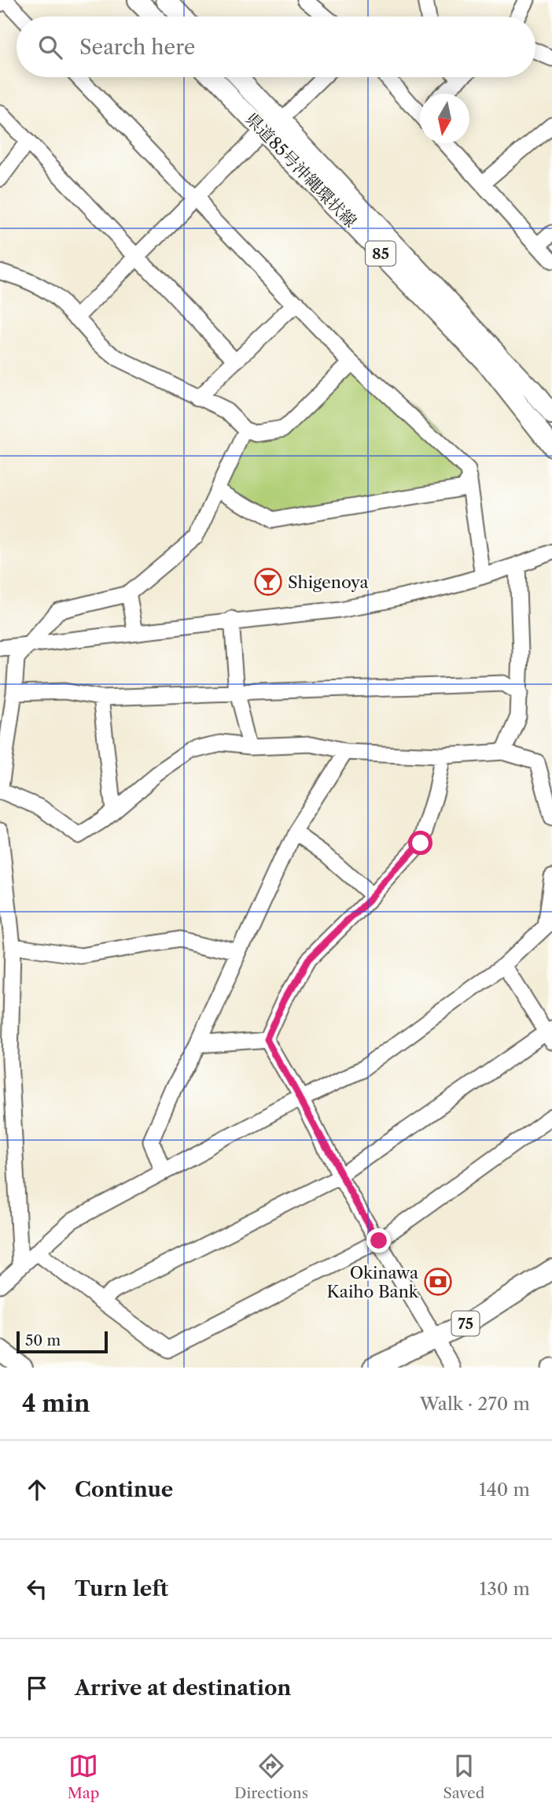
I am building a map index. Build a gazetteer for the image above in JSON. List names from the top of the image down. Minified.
{"streets":{"main road":["県道85号沖縄環状線","85","75"]},"places":{"bar":["Shigenoya"],"bank":["Okinawa Kaiho Bank"]},"scale_bar":"50 m","north":"bottom","page":{"search":"Search here","scale":"50 m","heading":["4 min","Walk · 270 m"],"list":[["Continue","140 m"],["Turn left","130 m"],"Arrive at destination"],"nav":["Map","Directions","Saved"]}}
